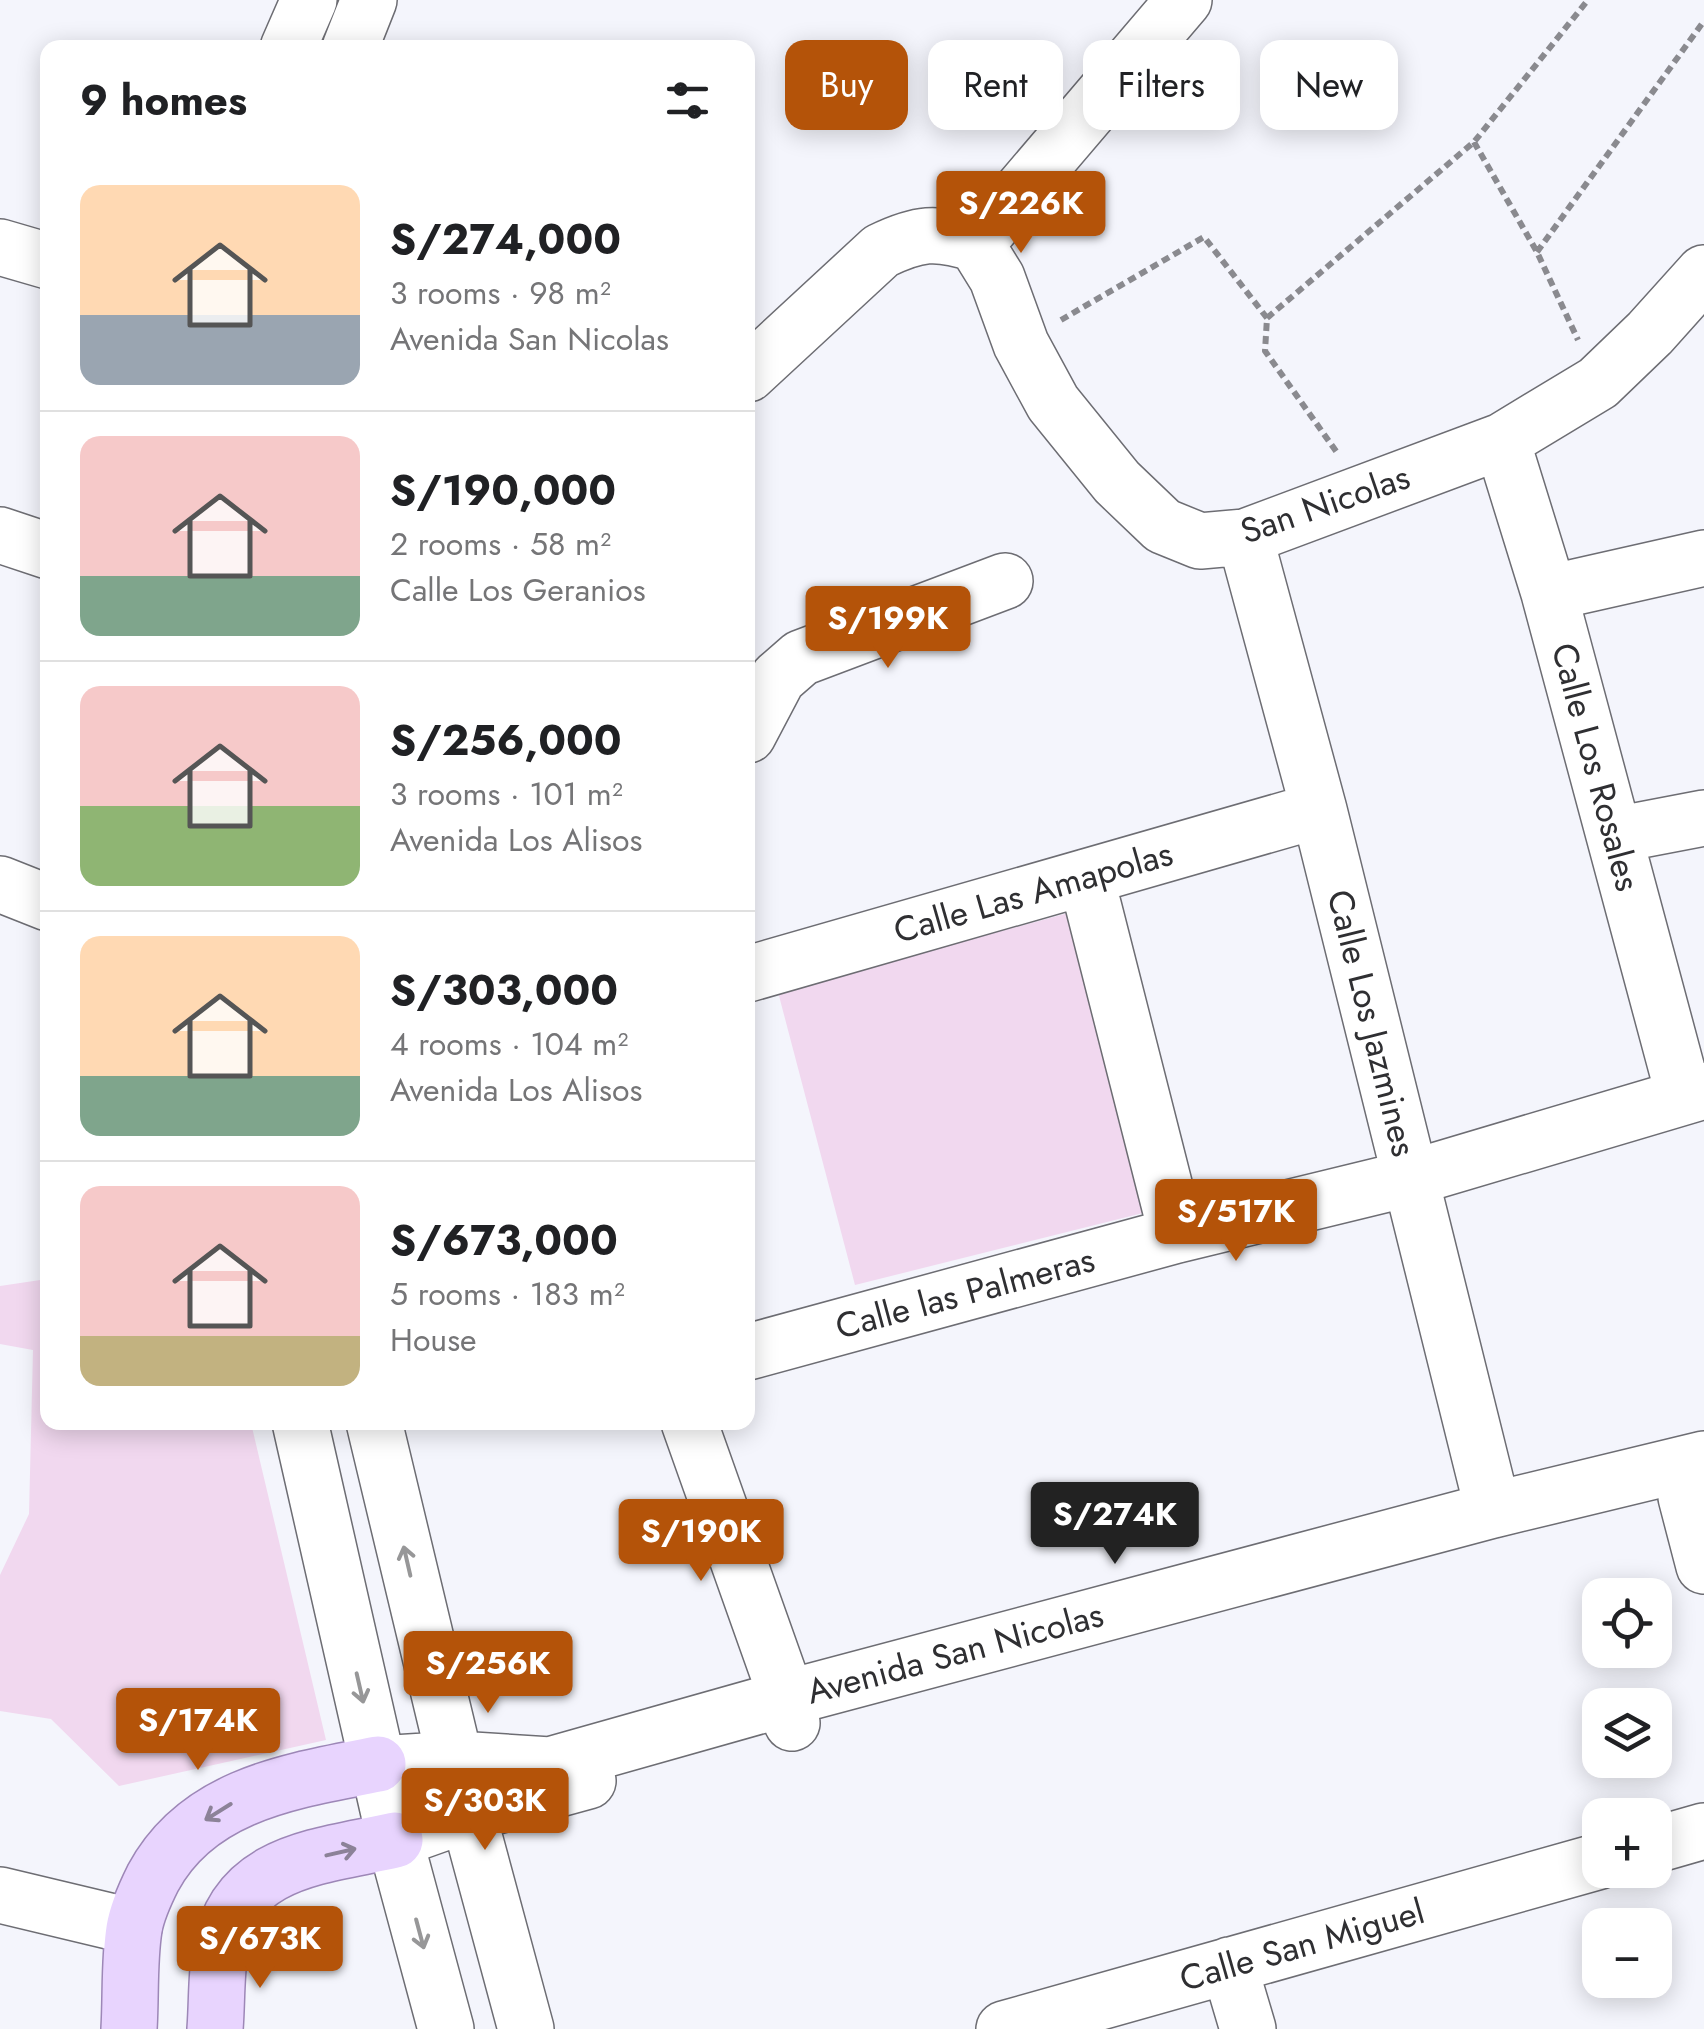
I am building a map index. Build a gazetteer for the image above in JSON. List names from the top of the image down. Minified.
{"streets":{"street":["San Nicolas","Calle Los Rosales","Calle Las Amapolas","Calle Los Jazmines","Calle las Palmeras","Avenida San Nicolas","Calle San Miguel"]},"crossings":[["San Nicolas","Calle Los Rosales"],["San Nicolas","Calle Los Jazmines"],["Calle Los Rosales","Calle las Palmeras"],["Calle Las Amapolas","Calle Los Jazmines"],["Calle Los Jazmines","Calle las Palmeras"],["Calle Los Jazmines","Avenida San Nicolas"]],"page":{"chip":["Buy","Rent","Filters","New"],"heading":"9 homes","list":[{"name":"S/274,000","note":"3 rooms · 98 m² · Avenida San Nicolas"},{"name":"S/190,000","note":"2 rooms · 58 m² · Calle Los Geranios"},{"name":"S/256,000","note":"3 rooms · 101 m² · Avenida Los Alisos"},{"name":"S/303,000","note":"4 rooms · 104 m² · Avenida Los Alisos"},{"name":"S/673,000","note":"5 rooms · 183 m² · House"}],"price":["S/226K","S/199K","S/517K","S/274K","S/190K","S/256K","S/174K","S/303K","S/673K"],"map_buttons":["+","−"]}}
